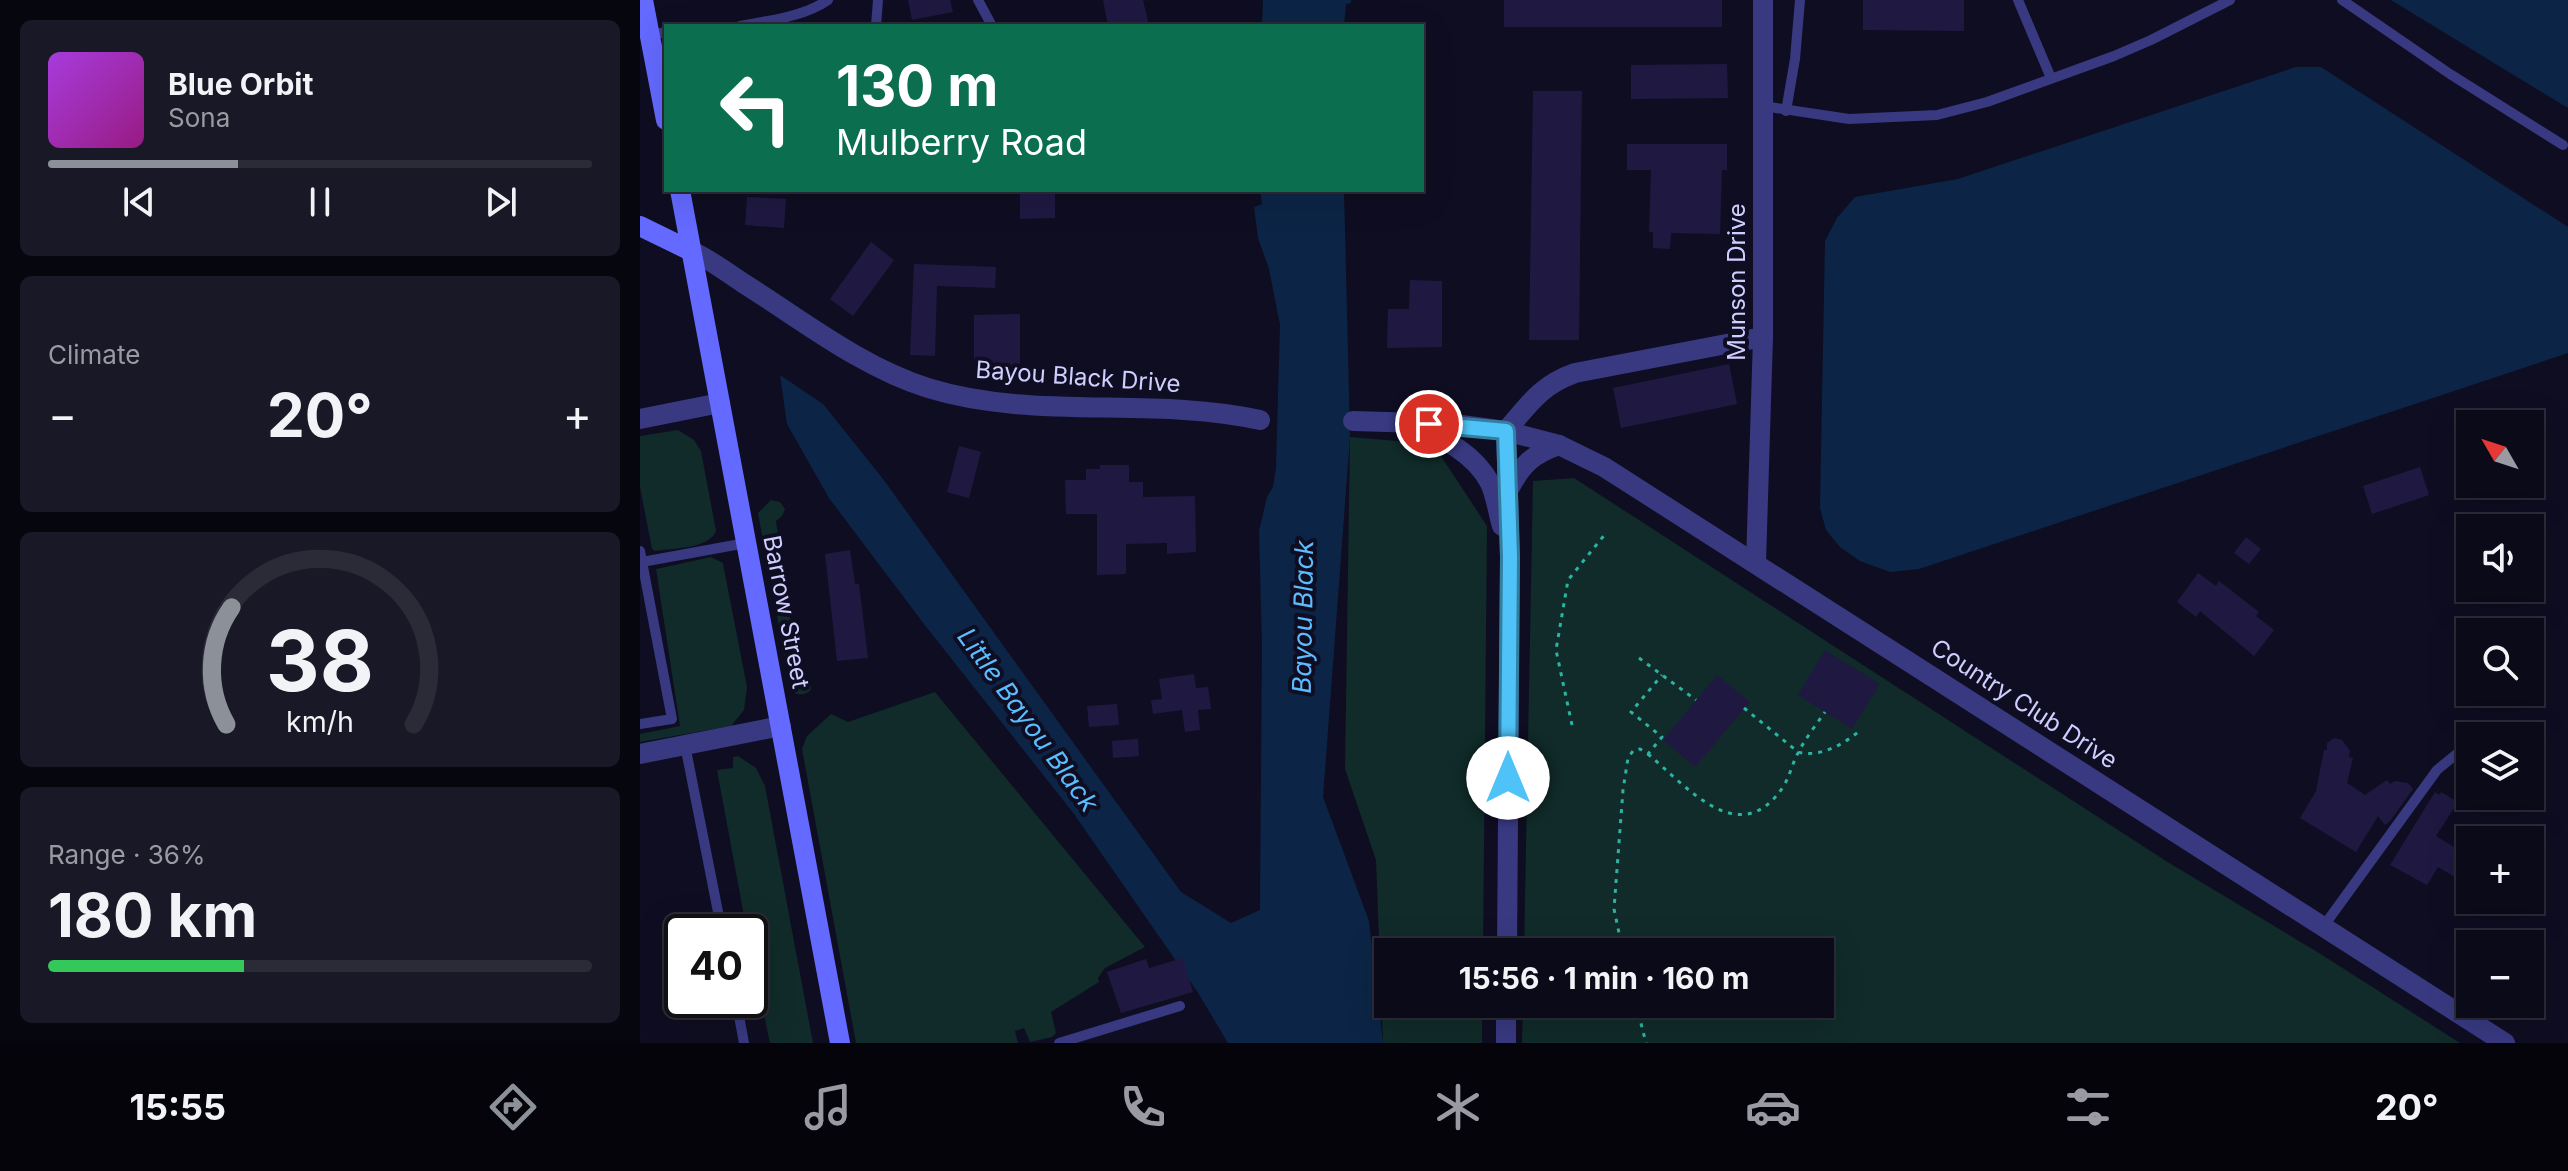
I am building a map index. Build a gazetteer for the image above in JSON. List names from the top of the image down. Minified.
{"streets":{"main road":["Barrow Street"],"street":["Munson Drive","Bayou Black Drive","Country Club Drive"]},"crossings":[["Munson Drive","Country Club Drive"],["Bayou Black Drive","Barrow Street"]],"water":["Bayou Black","Little Bayou Black"],"north":"top left","page":{"turn":["130 m","Mulberry Road"],"song":["Blue Orbit","Sona"],"tile":["Climate",["Range · 36%","180 km"]],"heat":["−","20°","+"],"map_buttons":["+","−"],"limit":"40","trip":"15:56 · 1 min · 160 m","tabs":["15:55","20°"],"gauge":["38","km/h"]}}
